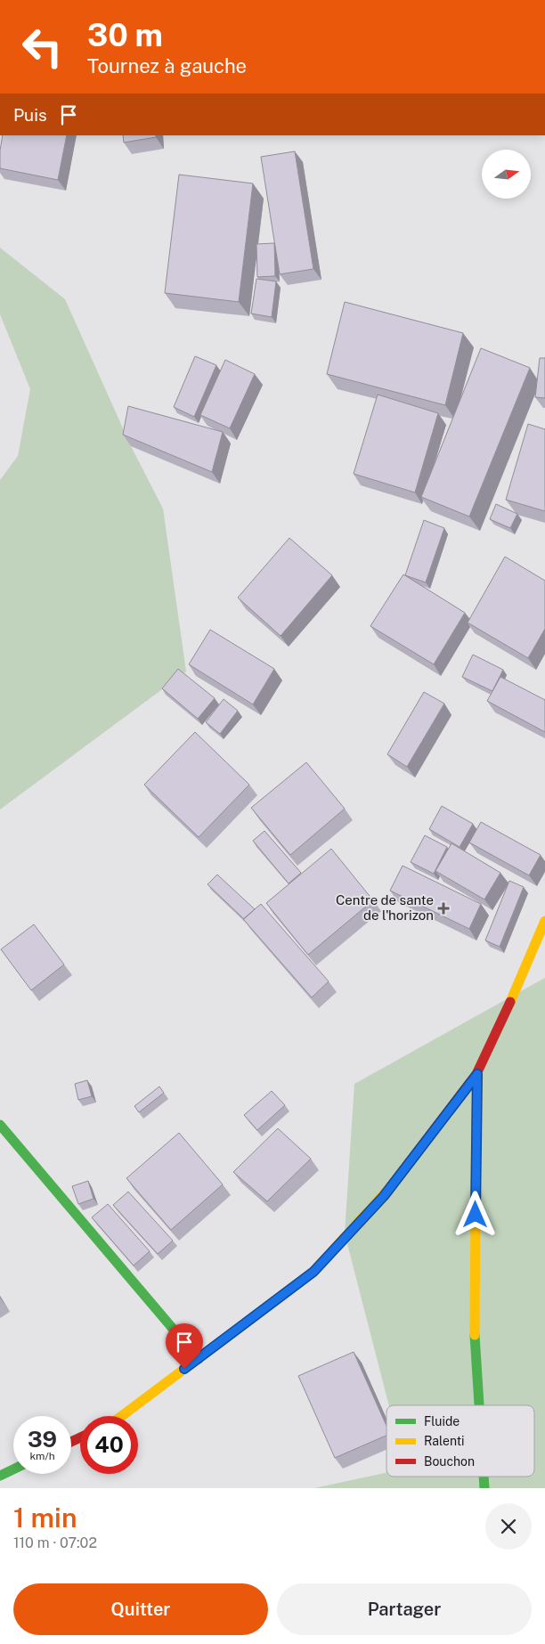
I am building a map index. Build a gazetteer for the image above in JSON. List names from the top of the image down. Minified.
{"places":{"health":["Centre de sante de l'horizon"]},"legend":["Fluide","Ralenti","Bouchon"],"north":"right","page":{"turn":["30 m","Tournez à gauche"],"then":"Puis","speed":"39 km/h","limit":"40","heading":["1 min","110 m · 07:02"],"buttons":["Quitter","Partager"]}}
